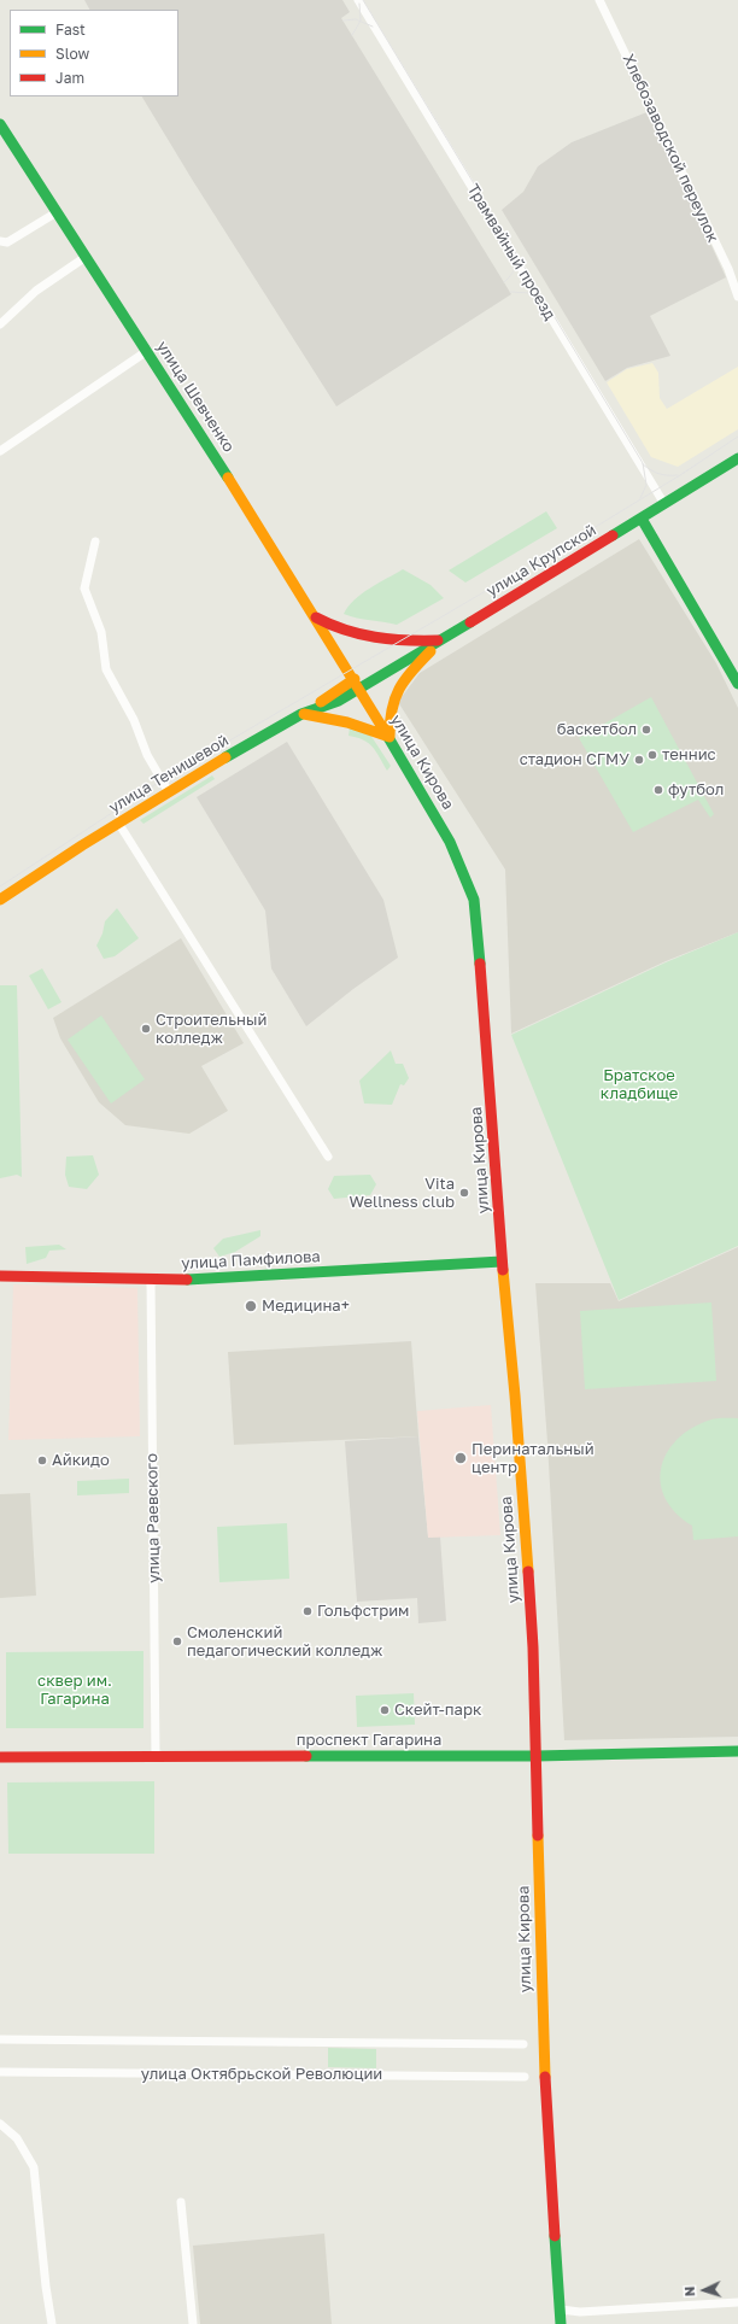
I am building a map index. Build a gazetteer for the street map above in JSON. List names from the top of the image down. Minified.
{"streets":{"main road":["улица Шевченко","улица Крупской","улица Кирова","улица Тенишевой","улица Памфилова","проспект Гагарина"],"street":["Хлебозаводской переулок","Трамвайный проезд","улица Раевского","улица Октябрьской Революции"]},"crossings":[["Трамвайный проезд","улица Крупской"],["улица Шевченко","улица Крупской"],["улица Шевченко","улица Кирова"],["улица Шевченко","улица Тенишевой"],["улица Крупской","улица Кирова"],["улица Крупской","улица Тенишевой"],["улица Кирова","улица Тенишевой"],["улица Кирова","улица Памфилова"],["улица Кирова","проспект Гагарина"],["улица Памфилова","улица Раевского"],["улица Раевского","проспект Гагарина"]],"parks":["Братское кладбище","сквер им. Гагарина"],"places":["баскетбол","теннис","стадион СГМУ","футбол","Строительный колледж","Vita Wellness club","Медицина+","Перинатальный центр","Айкидо","Гольфстрим","Смоленский педагогический колледж","Скейт-парк"],"legend":["Fast","Slow","Jam"],"north":"left"}
